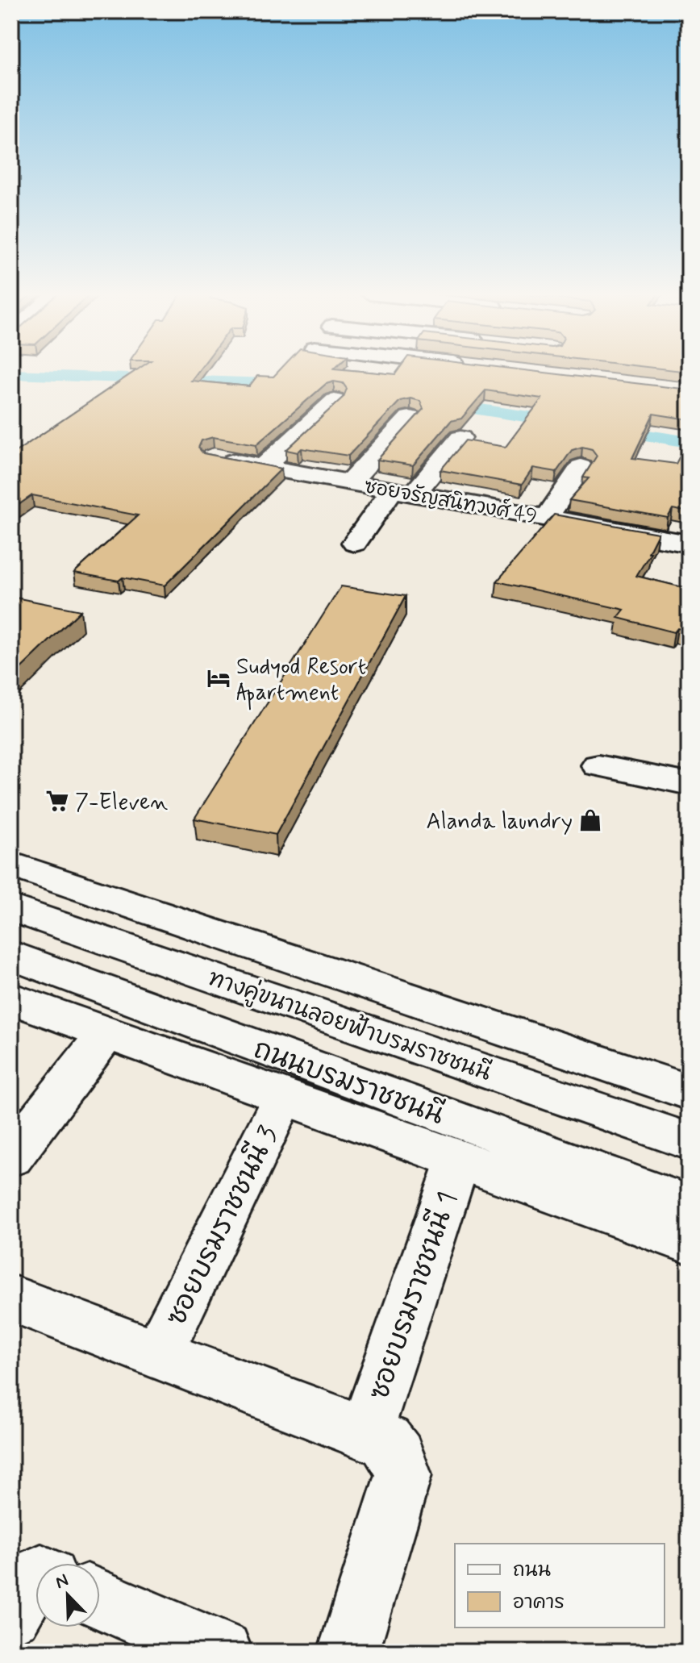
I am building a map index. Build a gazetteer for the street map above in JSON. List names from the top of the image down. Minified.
{"streets":{"street":["ซอยจรัญสนิทวงศ์ 49","ทางคู่ขนานลอยฟ้าบรมราชชนนี","ถนนบรมราชชนนี","ซอยบรมราชชนนี 3","ซอยบรมราชชนนี 1"]},"crossings":[["ถนนบรมราชชนนี","ซอยบรมราชชนนี 3"],["ถนนบรมราชชนนี","ซอยบรมราชชนนี 1"]],"places":{"hotel":["Sudyod Resort Apartment"],"supermarket":["7-Eleven"],"shop":["Alanda laundry"]},"legend":["ถนน","อาคาร"],"north":"top left"}
